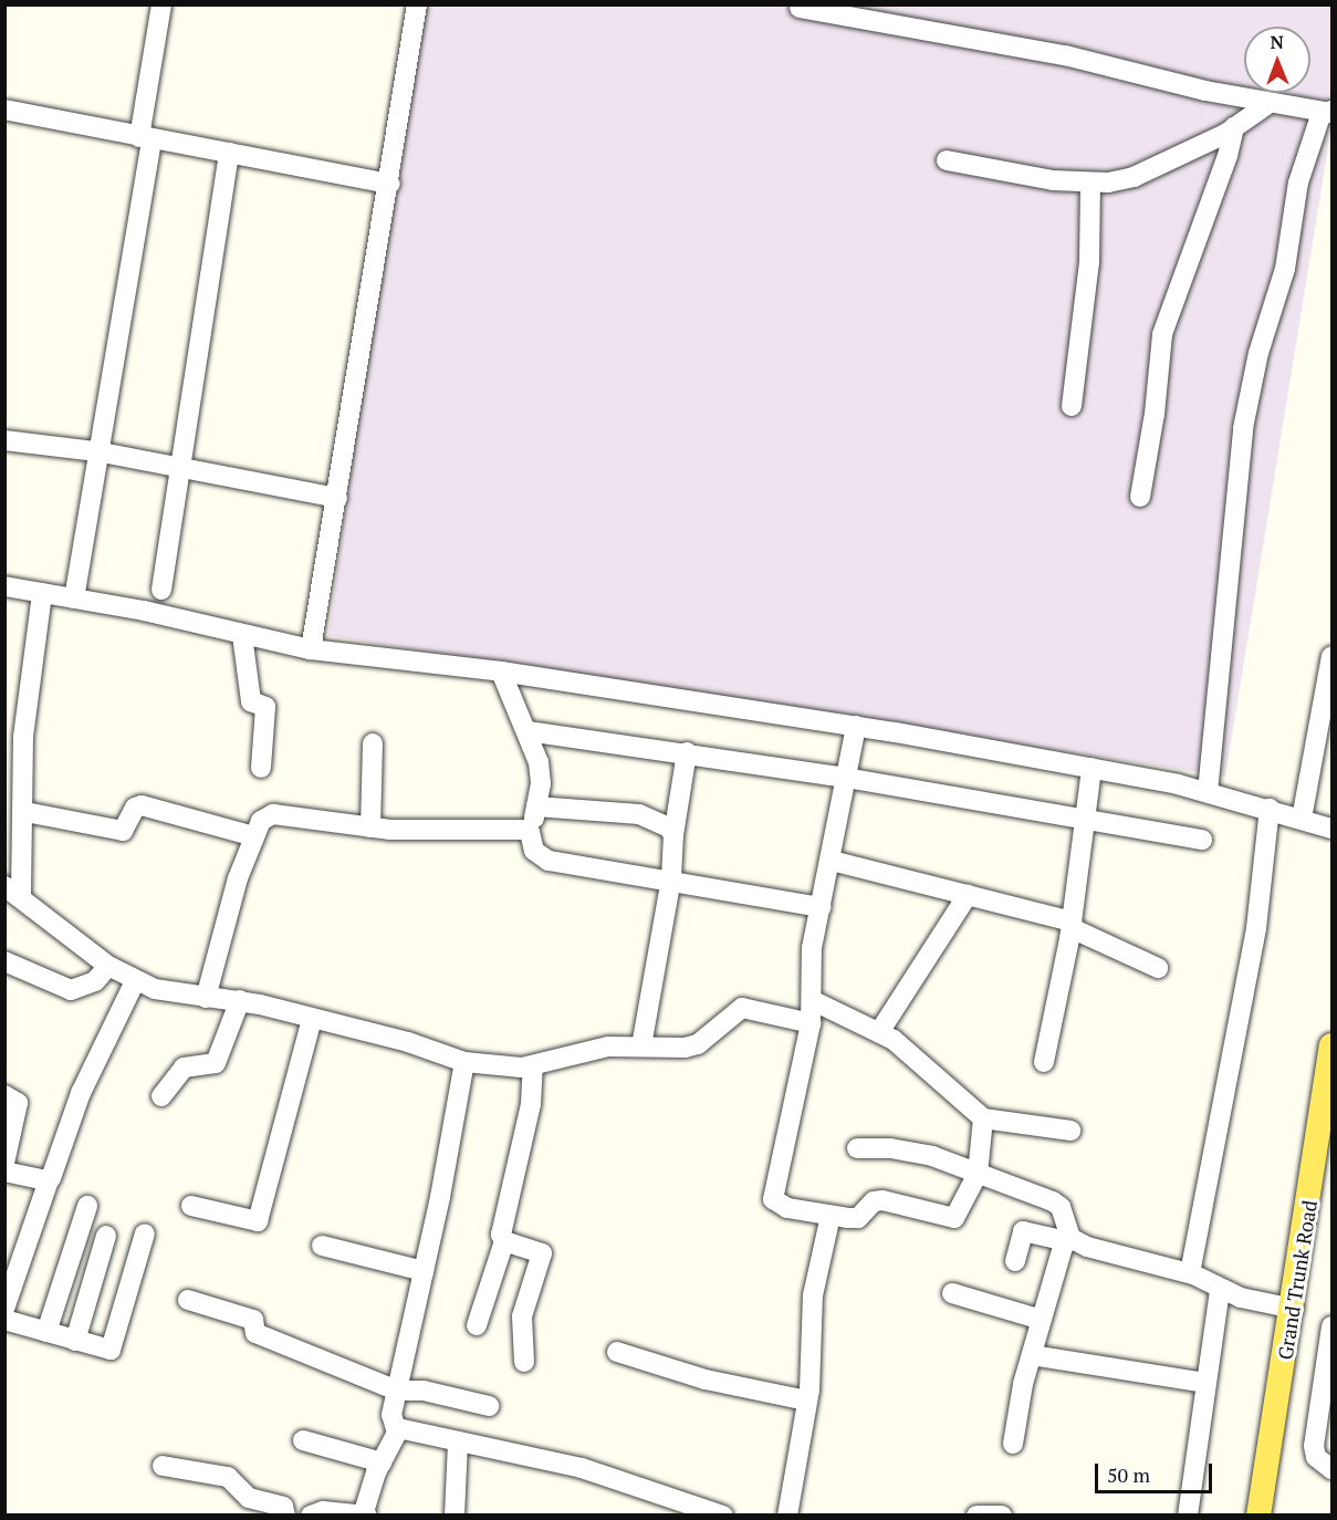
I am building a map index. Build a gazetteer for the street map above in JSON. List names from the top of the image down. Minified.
{"streets":{"main road":["Grand Trunk Road"]},"scale_bar":"50 m","north":"top"}
